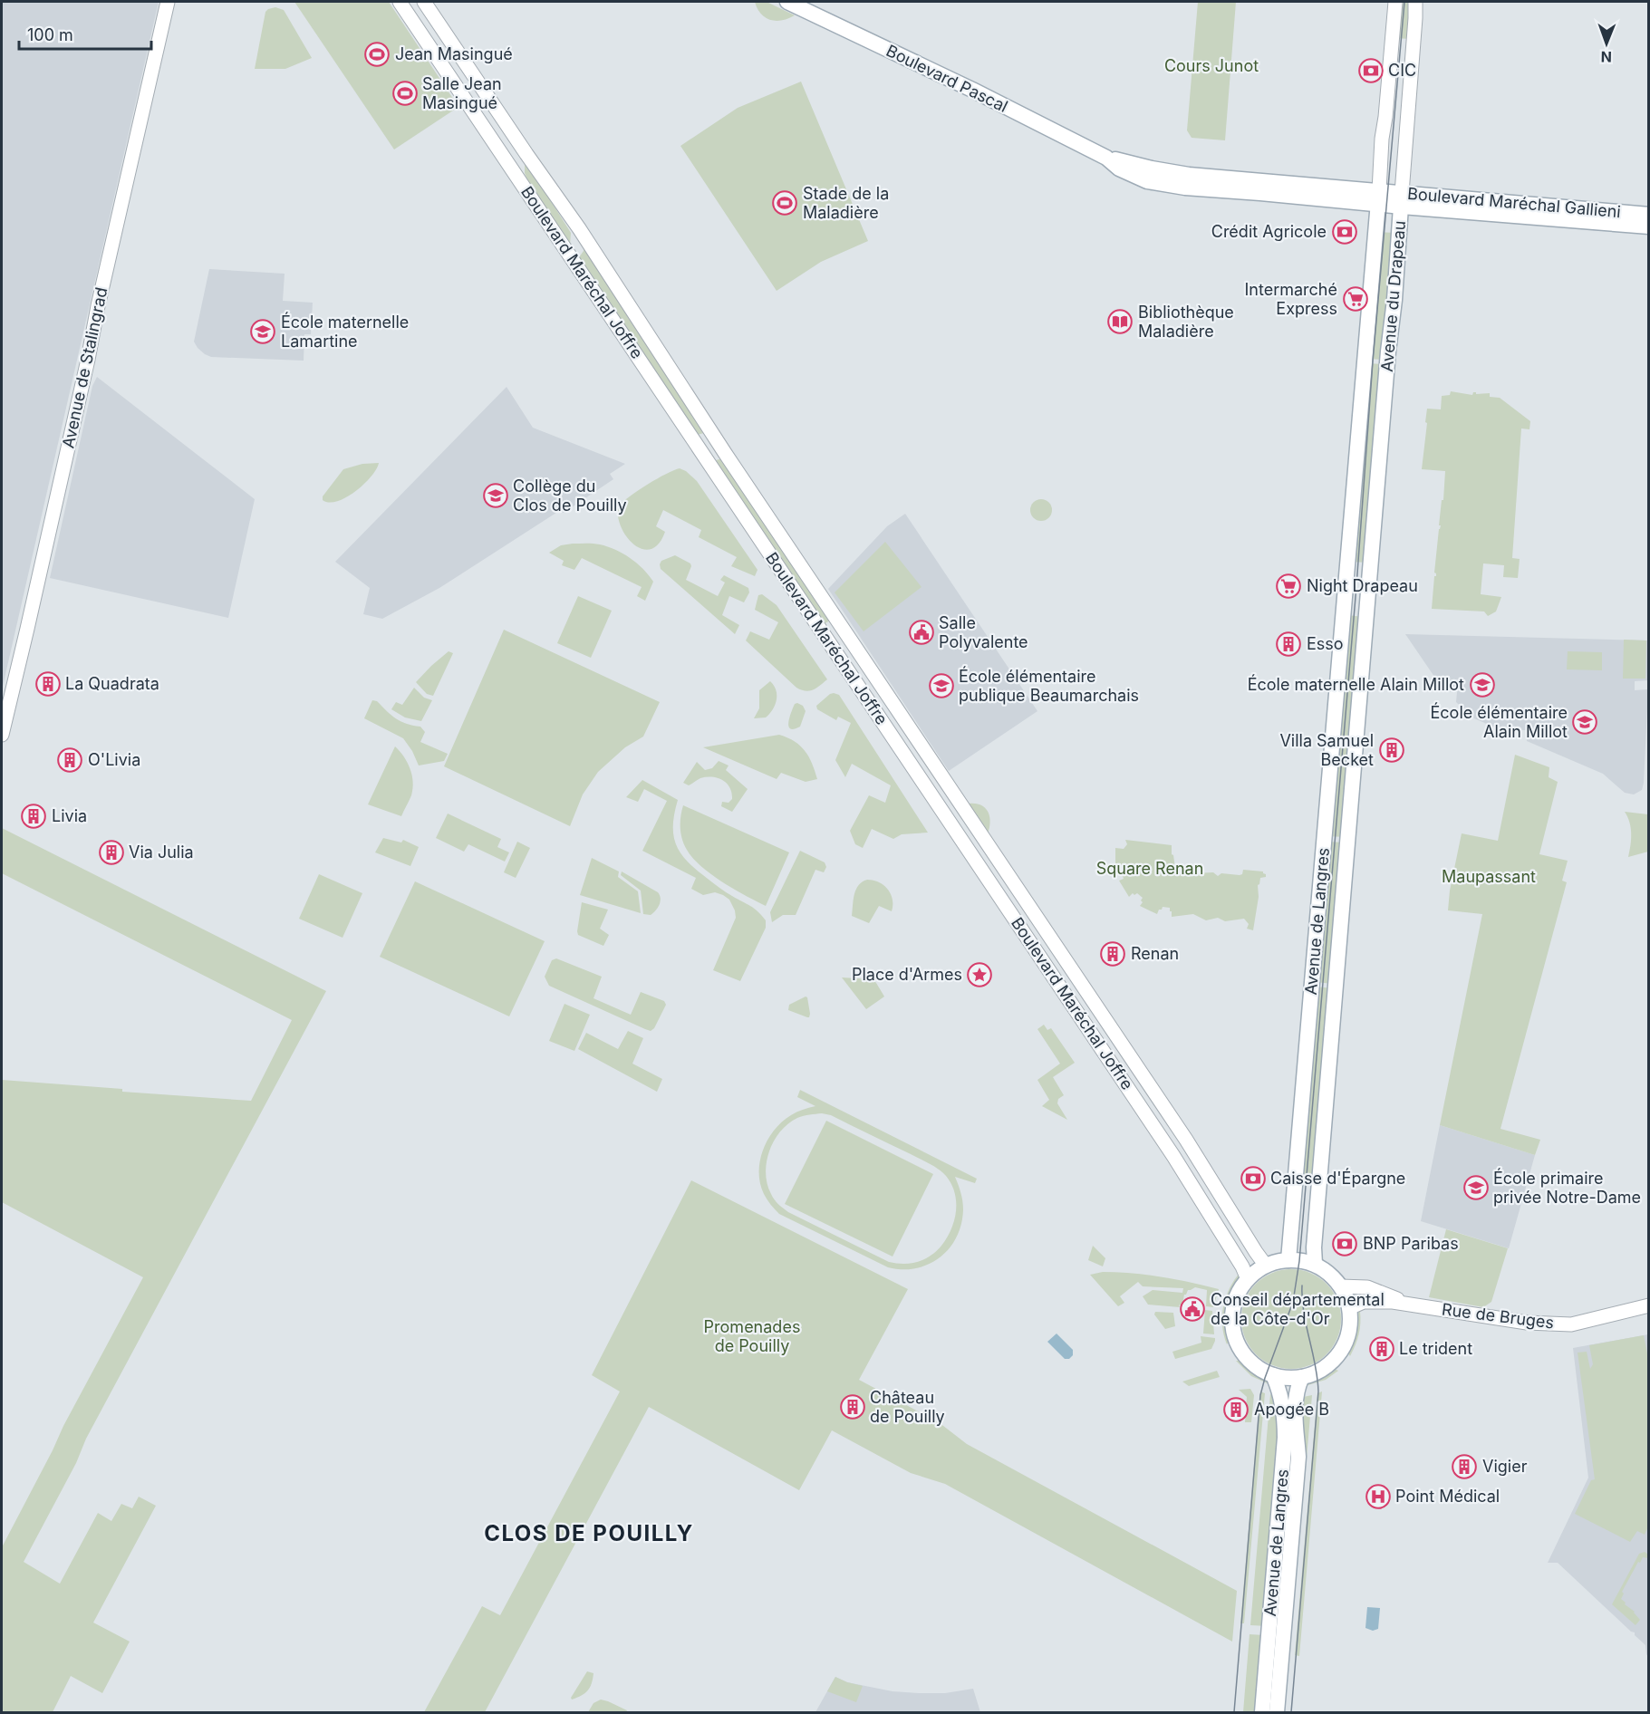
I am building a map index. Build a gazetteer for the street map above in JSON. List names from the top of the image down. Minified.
{"streets":{"main road":["Boulevard Pascal","Boulevard Maréchal Gallieni","Boulevard Maréchal Joffre","Avenue du Drapeau","Avenue de Stalingrad","Avenue de Langres","Rue de Bruges"]},"crossings":[["Boulevard Pascal","Boulevard Maréchal Gallieni"],["Boulevard Pascal","Avenue du Drapeau"],["Boulevard Maréchal Gallieni","Avenue du Drapeau"],["Boulevard Maréchal Joffre","Avenue de Langres"],["Boulevard Maréchal Joffre","Rue de Bruges"],["Avenue du Drapeau","Avenue de Langres"],["Avenue de Langres","Rue de Bruges"]],"districts":["CLOS DE POUILLY"],"parks":["Cours Junot","Square Renan","Maupassant","Promenades de Pouilly"],"places":{"sports":["Jean Masingué","Salle Jean Masingué","Stade de la Maladière"],"bank":["CIC","Crédit Agricole","Caisse d'Épargne","BNP Paribas"],"supermarket":["Intermarché Express","Night Drapeau"],"library":["Bibliothèque Maladière"],"school or university":["École maternelle Lamartine","Collège du Clos de Pouilly","École maternelle Alain Millot","École élémentaire publique Beaumarchais","École élémentaire Alain Millot","École primaire privée Notre-Dame"],"public building":["Salle Polyvalente","Conseil départemental de la Côte-d'Or"],"building":["Esso","La Quadrata","Villa Samuel Becket","O'Livia","Livia","Via Julia","Renan","Le trident","Château de Pouilly","Apogée B","Vigier"],"place":["Place d'Armes"],"hospital":["Point Médical"]},"scale_bar":"100 m","north":"bottom"}
